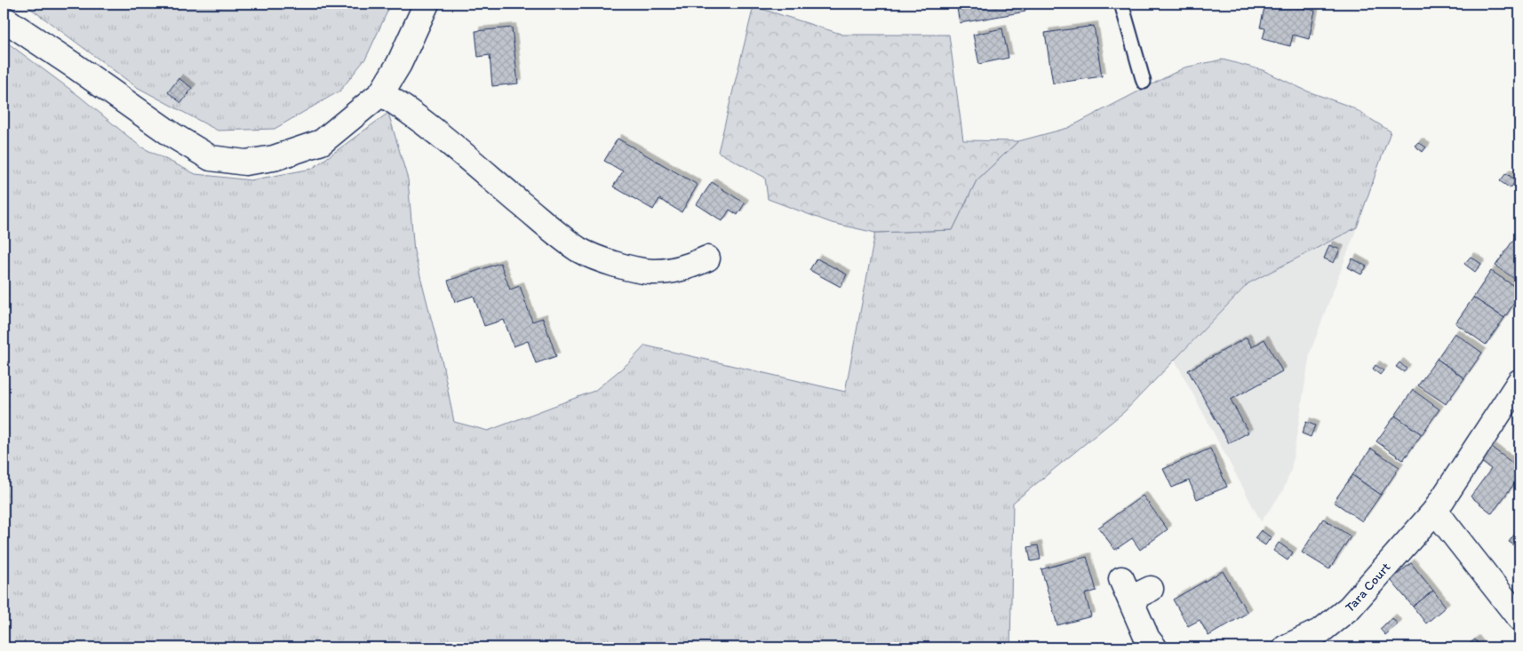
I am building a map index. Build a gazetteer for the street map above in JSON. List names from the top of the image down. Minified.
{"streets":{"street":["Tara Court"]}}
